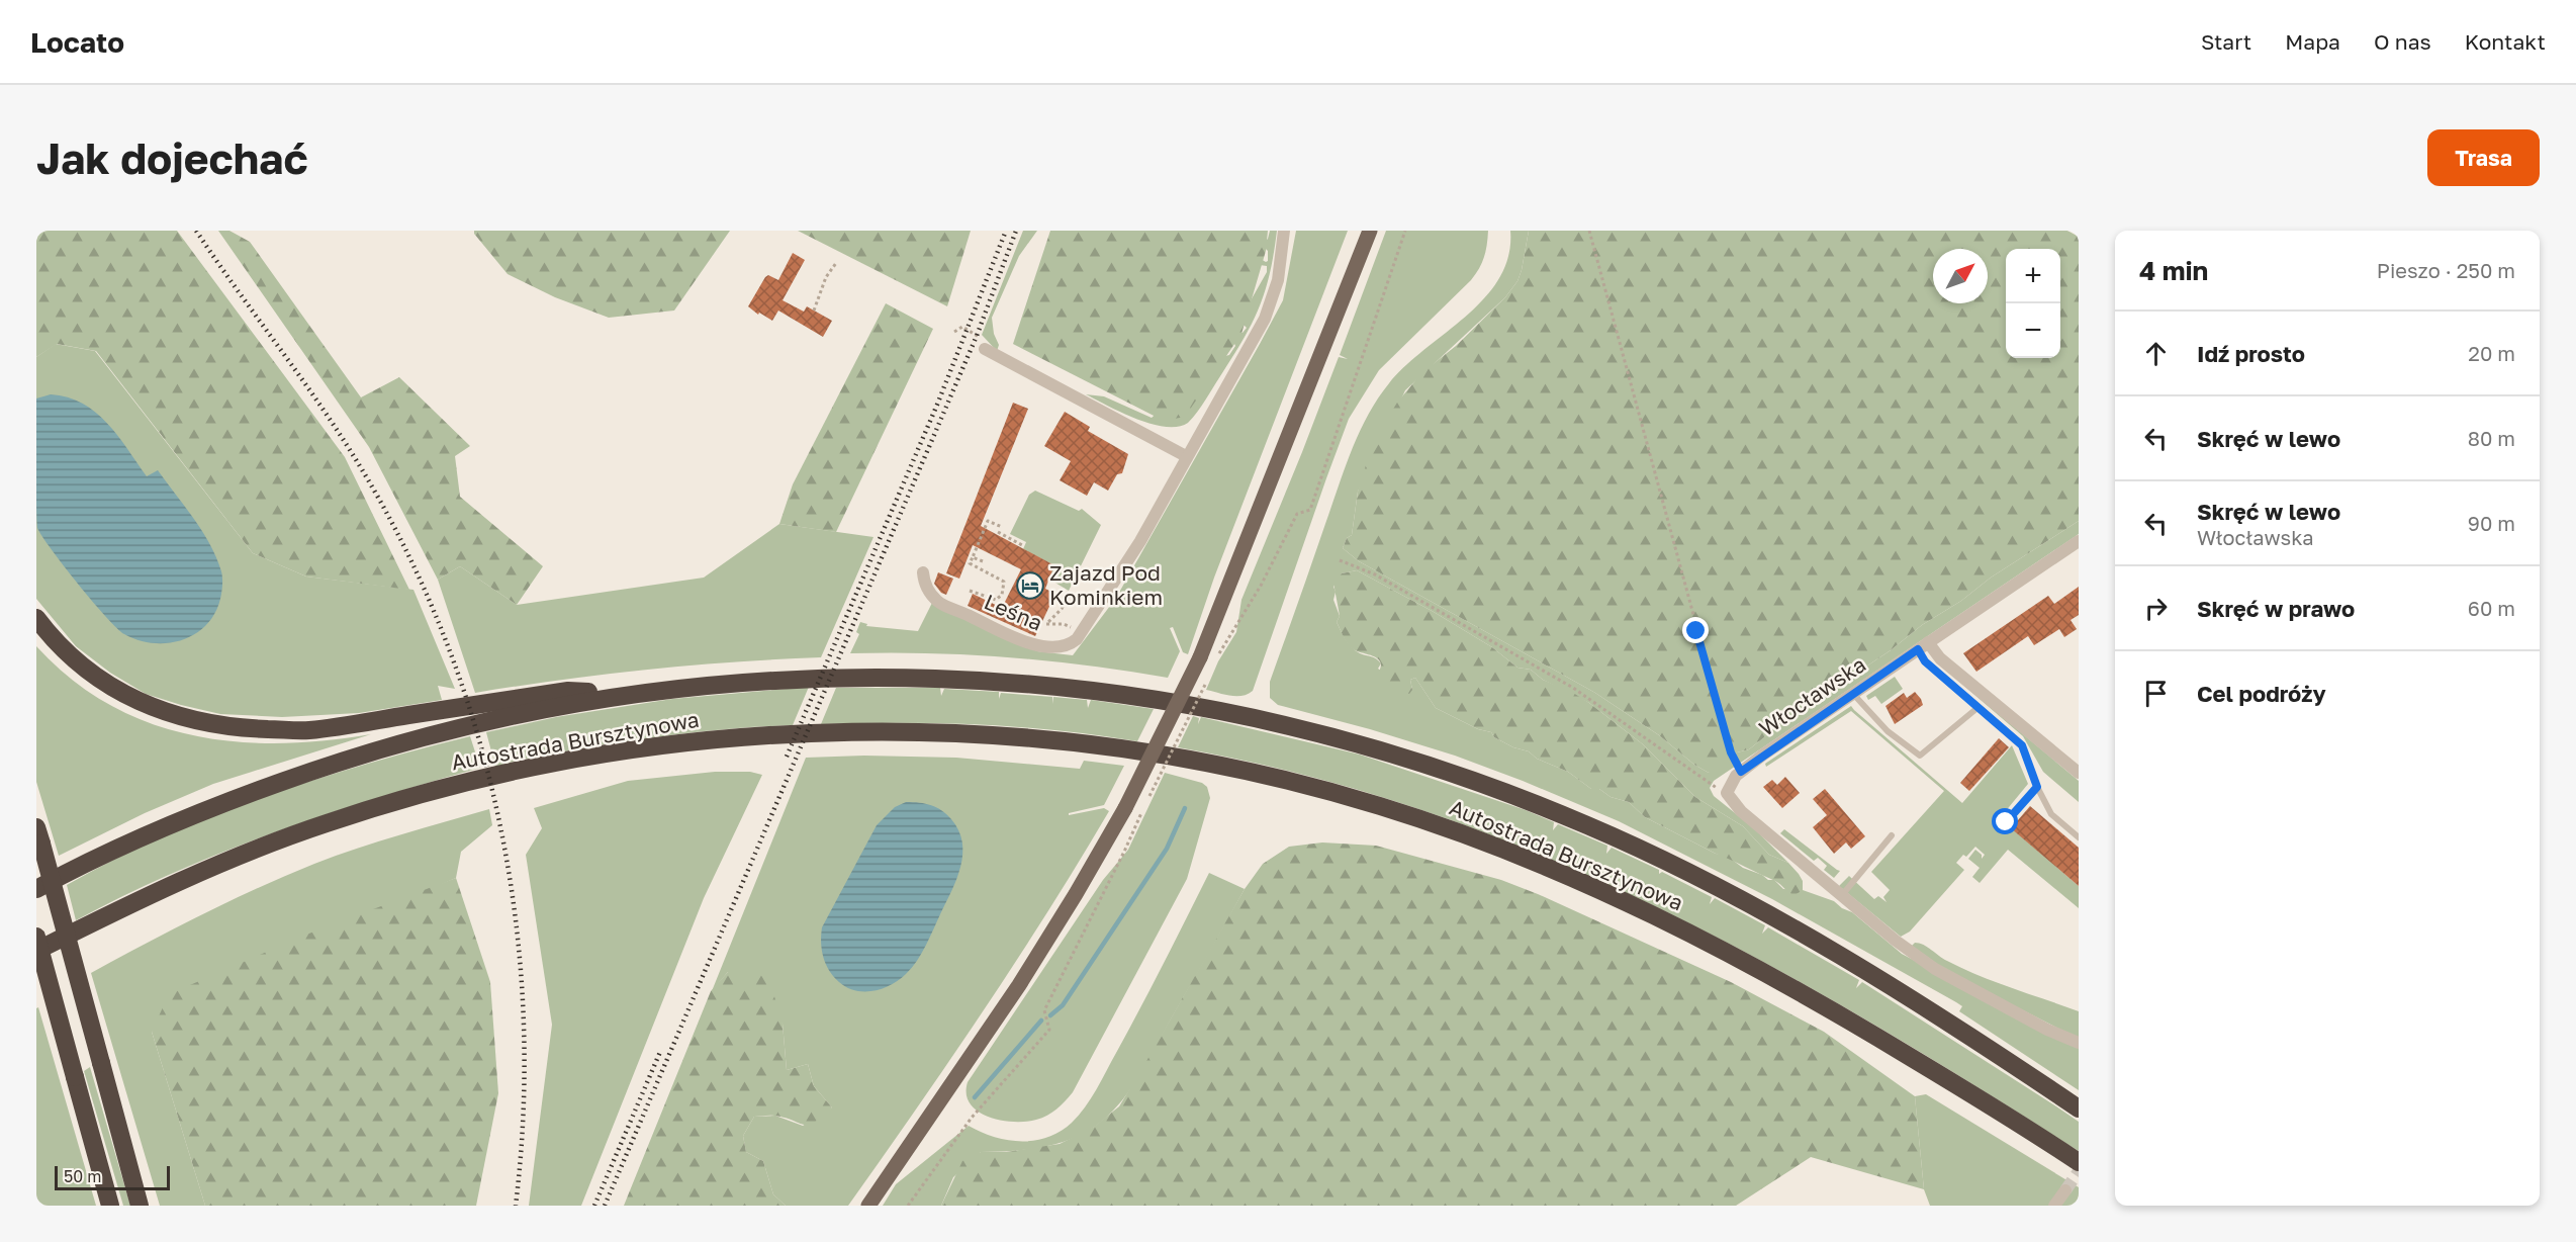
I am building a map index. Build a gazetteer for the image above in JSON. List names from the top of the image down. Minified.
{"streets":{"highway":["Autostrada Bursztynowa"],"street":["Leśna","Włocławska"]},"places":{"hotel":["Zajazd Pod Kominkiem"]},"scale_bar":"50 m","north":"top right","page":{"header":"Locato","nav":["Start","Mapa","O nas","Kontakt"],"buttons":"Trasa","title":"Jak dojechać","heading":["4 min","Pieszo · 250 m"],"map_buttons":["+","−"],"list":[["Idź prosto","20 m"],["Skręć w lewo","80 m"],["Skręć w lewo","Włocławska","90 m"],["Skręć w prawo","60 m"],"Cel podróży"],"scale":"50 m"}}
